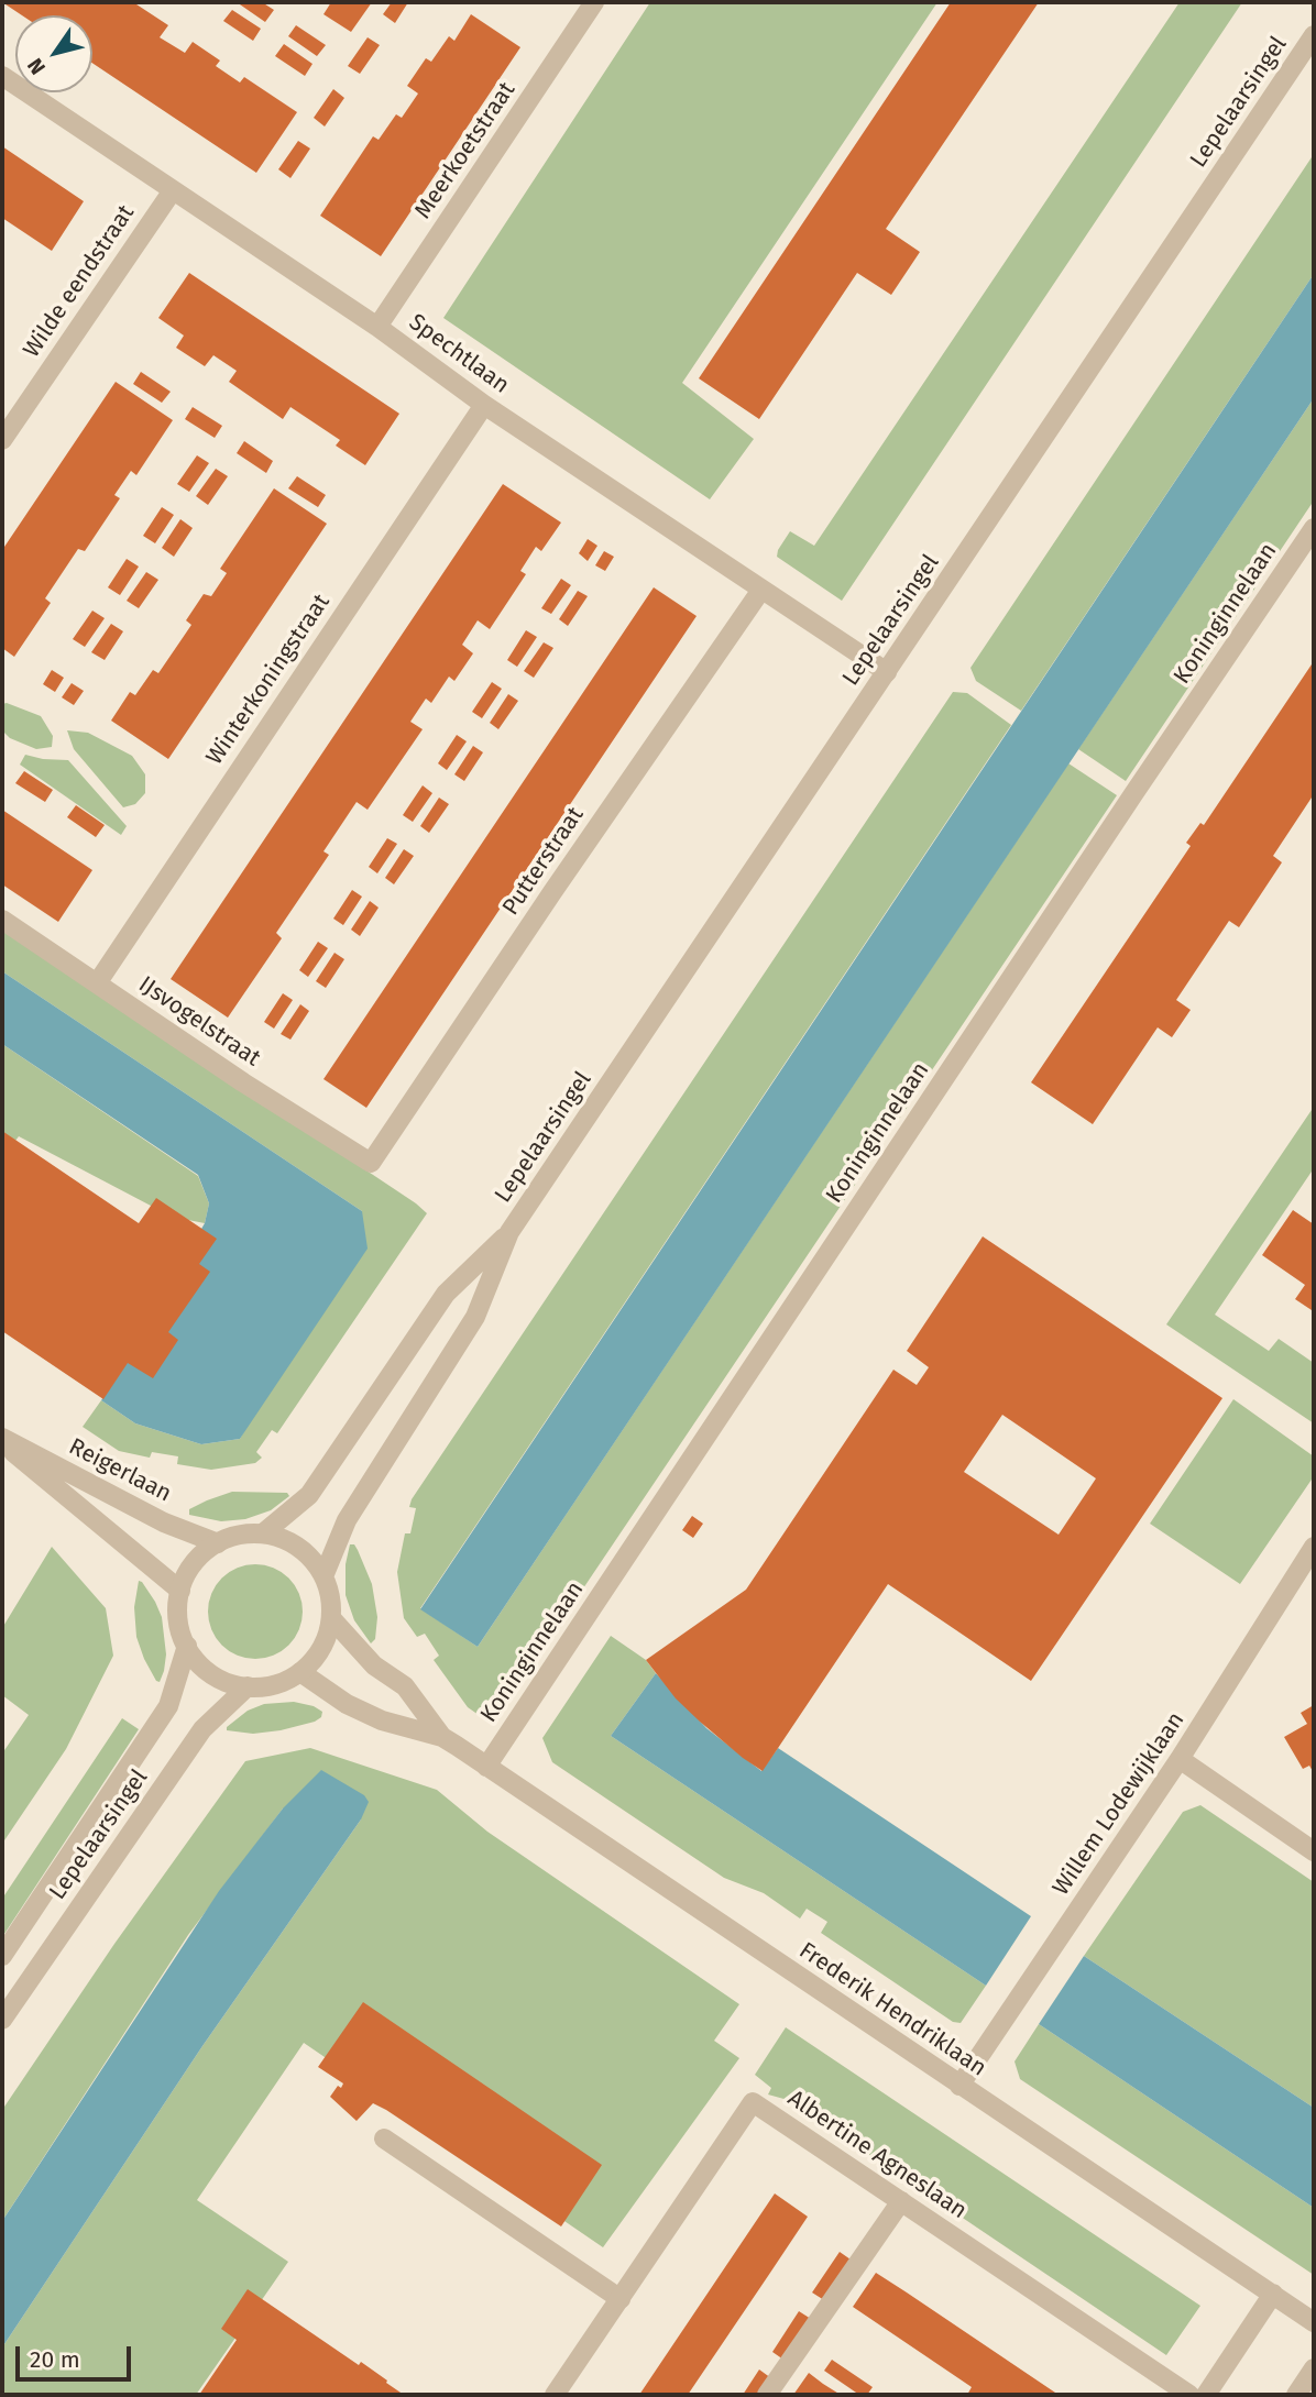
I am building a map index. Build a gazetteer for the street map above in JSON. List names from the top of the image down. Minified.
{"streets":{"street":["Lepelaarsingel","Meerkoetstraat","Wilde eendstraat","Spechtlaan","Koninginnelaan","Winterkoningstraat","Putterstraat","IJsvogelstraat","Reigerlaan","Willem Lodewijklaan","Frederik Hendriklaan","Albertine Agneslaan"]},"crossings":[["Lepelaarsingel","Spechtlaan"],["Lepelaarsingel","Reigerlaan"],["Lepelaarsingel","Frederik Hendriklaan"],["Meerkoetstraat","Spechtlaan"],["Wilde eendstraat","Spechtlaan"],["Spechtlaan","Winterkoningstraat"],["Spechtlaan","Putterstraat"],["Koninginnelaan","Frederik Hendriklaan"],["Winterkoningstraat","IJsvogelstraat"],["Putterstraat","IJsvogelstraat"],["Reigerlaan","Frederik Hendriklaan"],["Willem Lodewijklaan","Frederik Hendriklaan"]],"scale_bar":"20 m","north":"bottom left"}
